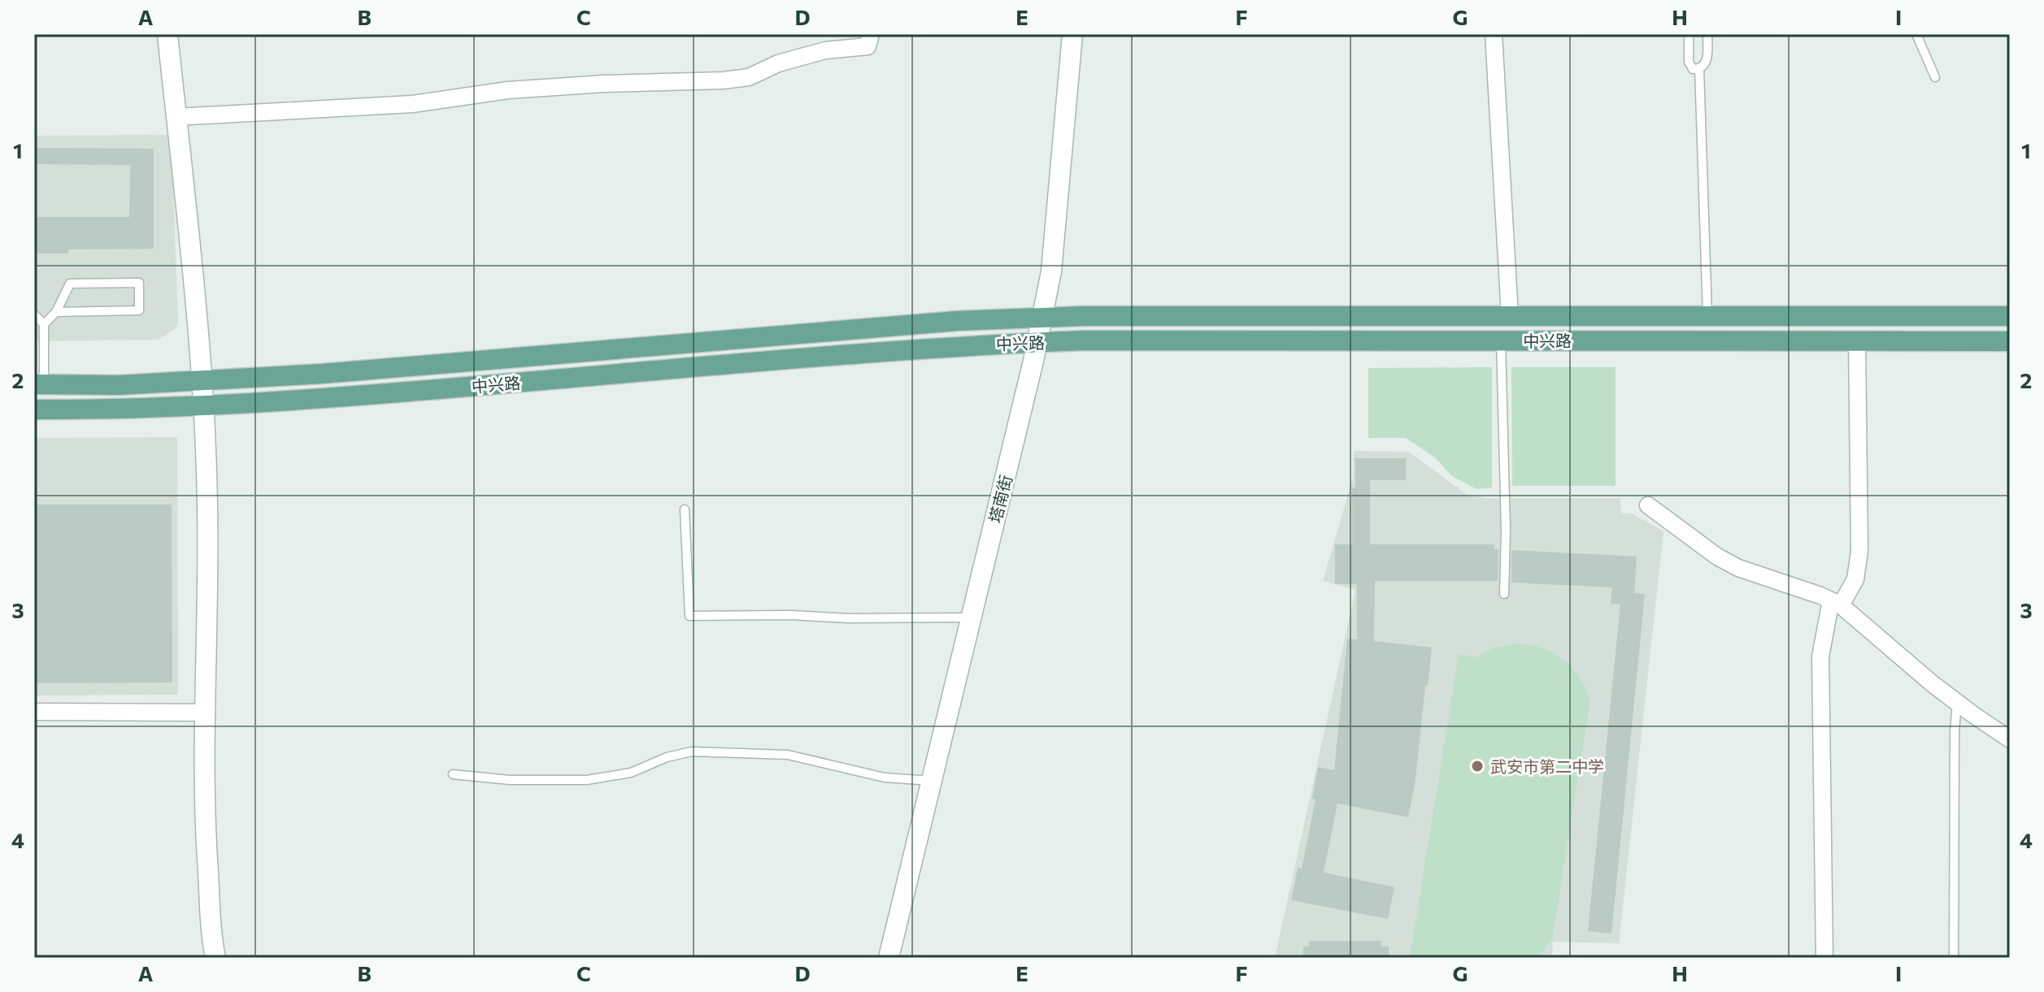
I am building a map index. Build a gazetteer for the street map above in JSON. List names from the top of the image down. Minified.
{"streets":{"main road":["中兴路"],"street":["塔南街"]},"crossings":[["中兴路","塔南街"]],"places":["武安市第二中学"],"grid":{"columns":["A","B","C","D","E","F","G","H","I"],"rows":["1","2","3","4"]}}
